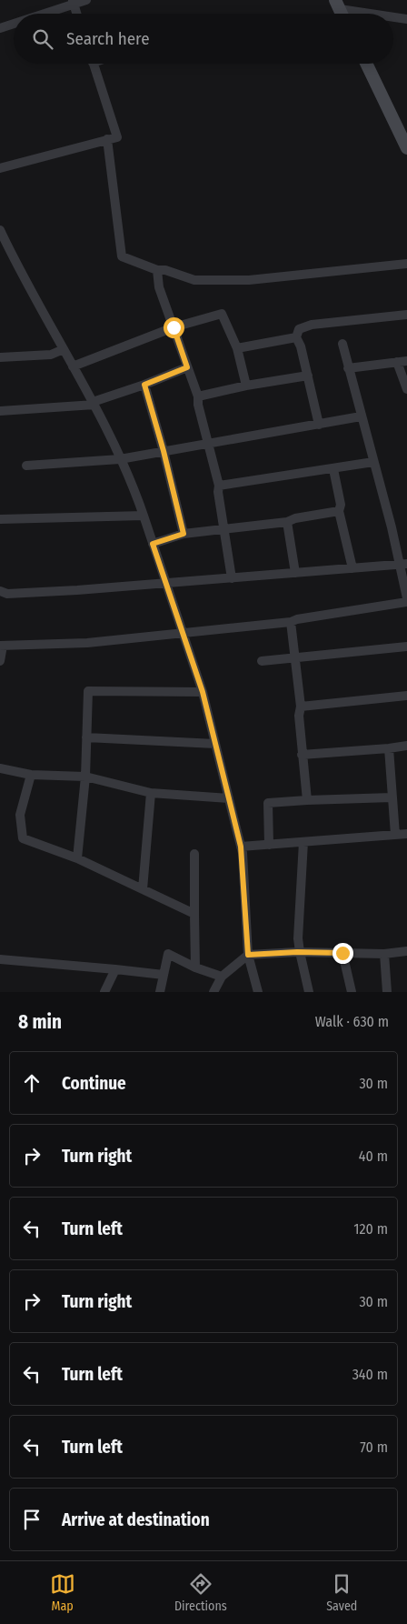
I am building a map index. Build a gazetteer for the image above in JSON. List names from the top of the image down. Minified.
{"page":{"search":"Search here","heading":["8 min","Walk · 630 m"],"list":[["Continue","30 m"],["Turn right","40 m"],["Turn left","120 m"],["Turn right","30 m"],["Turn left","340 m"],["Turn left","70 m"],"Arrive at destination"],"nav":["Map","Directions","Saved"]}}
